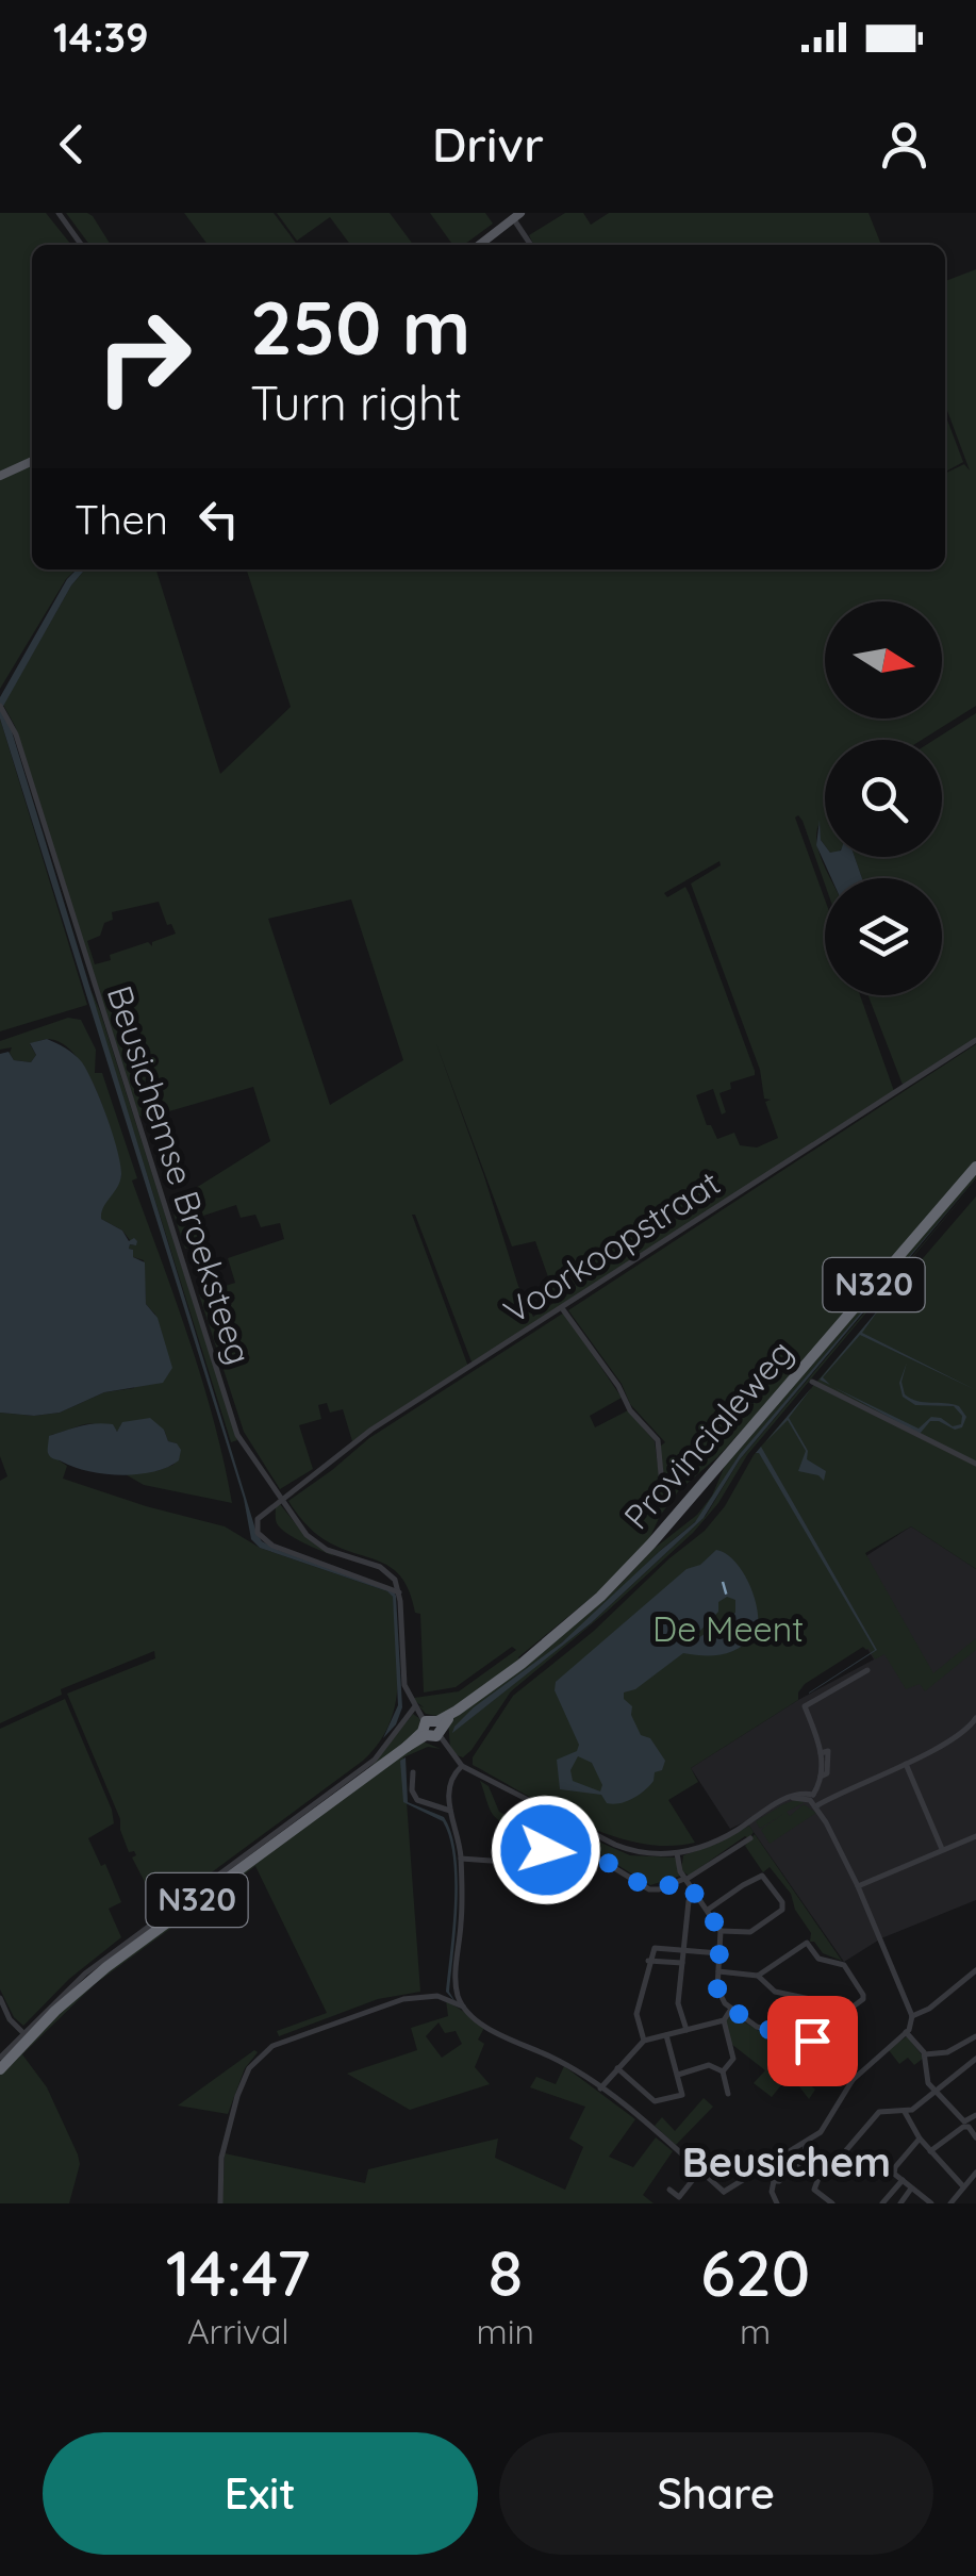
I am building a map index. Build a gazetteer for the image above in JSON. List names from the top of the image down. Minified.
{"streets":{"highway":["N320","Provincialeweg"],"street":["Beusichemse Broeksteeg","Voorkoopstraat"]},"crossings":[["Beusichemse Broeksteeg","Voorkoopstraat"]],"districts":["Beusichem"],"parks":["De Meent"],"north":"right","page":{"status":"14:39","header":"Drivr","turn":["250 m","Turn right"],"then":"Then","eta":["14:47","Arrival","8","min","620","m"],"buttons":["Exit","Share"]}}
